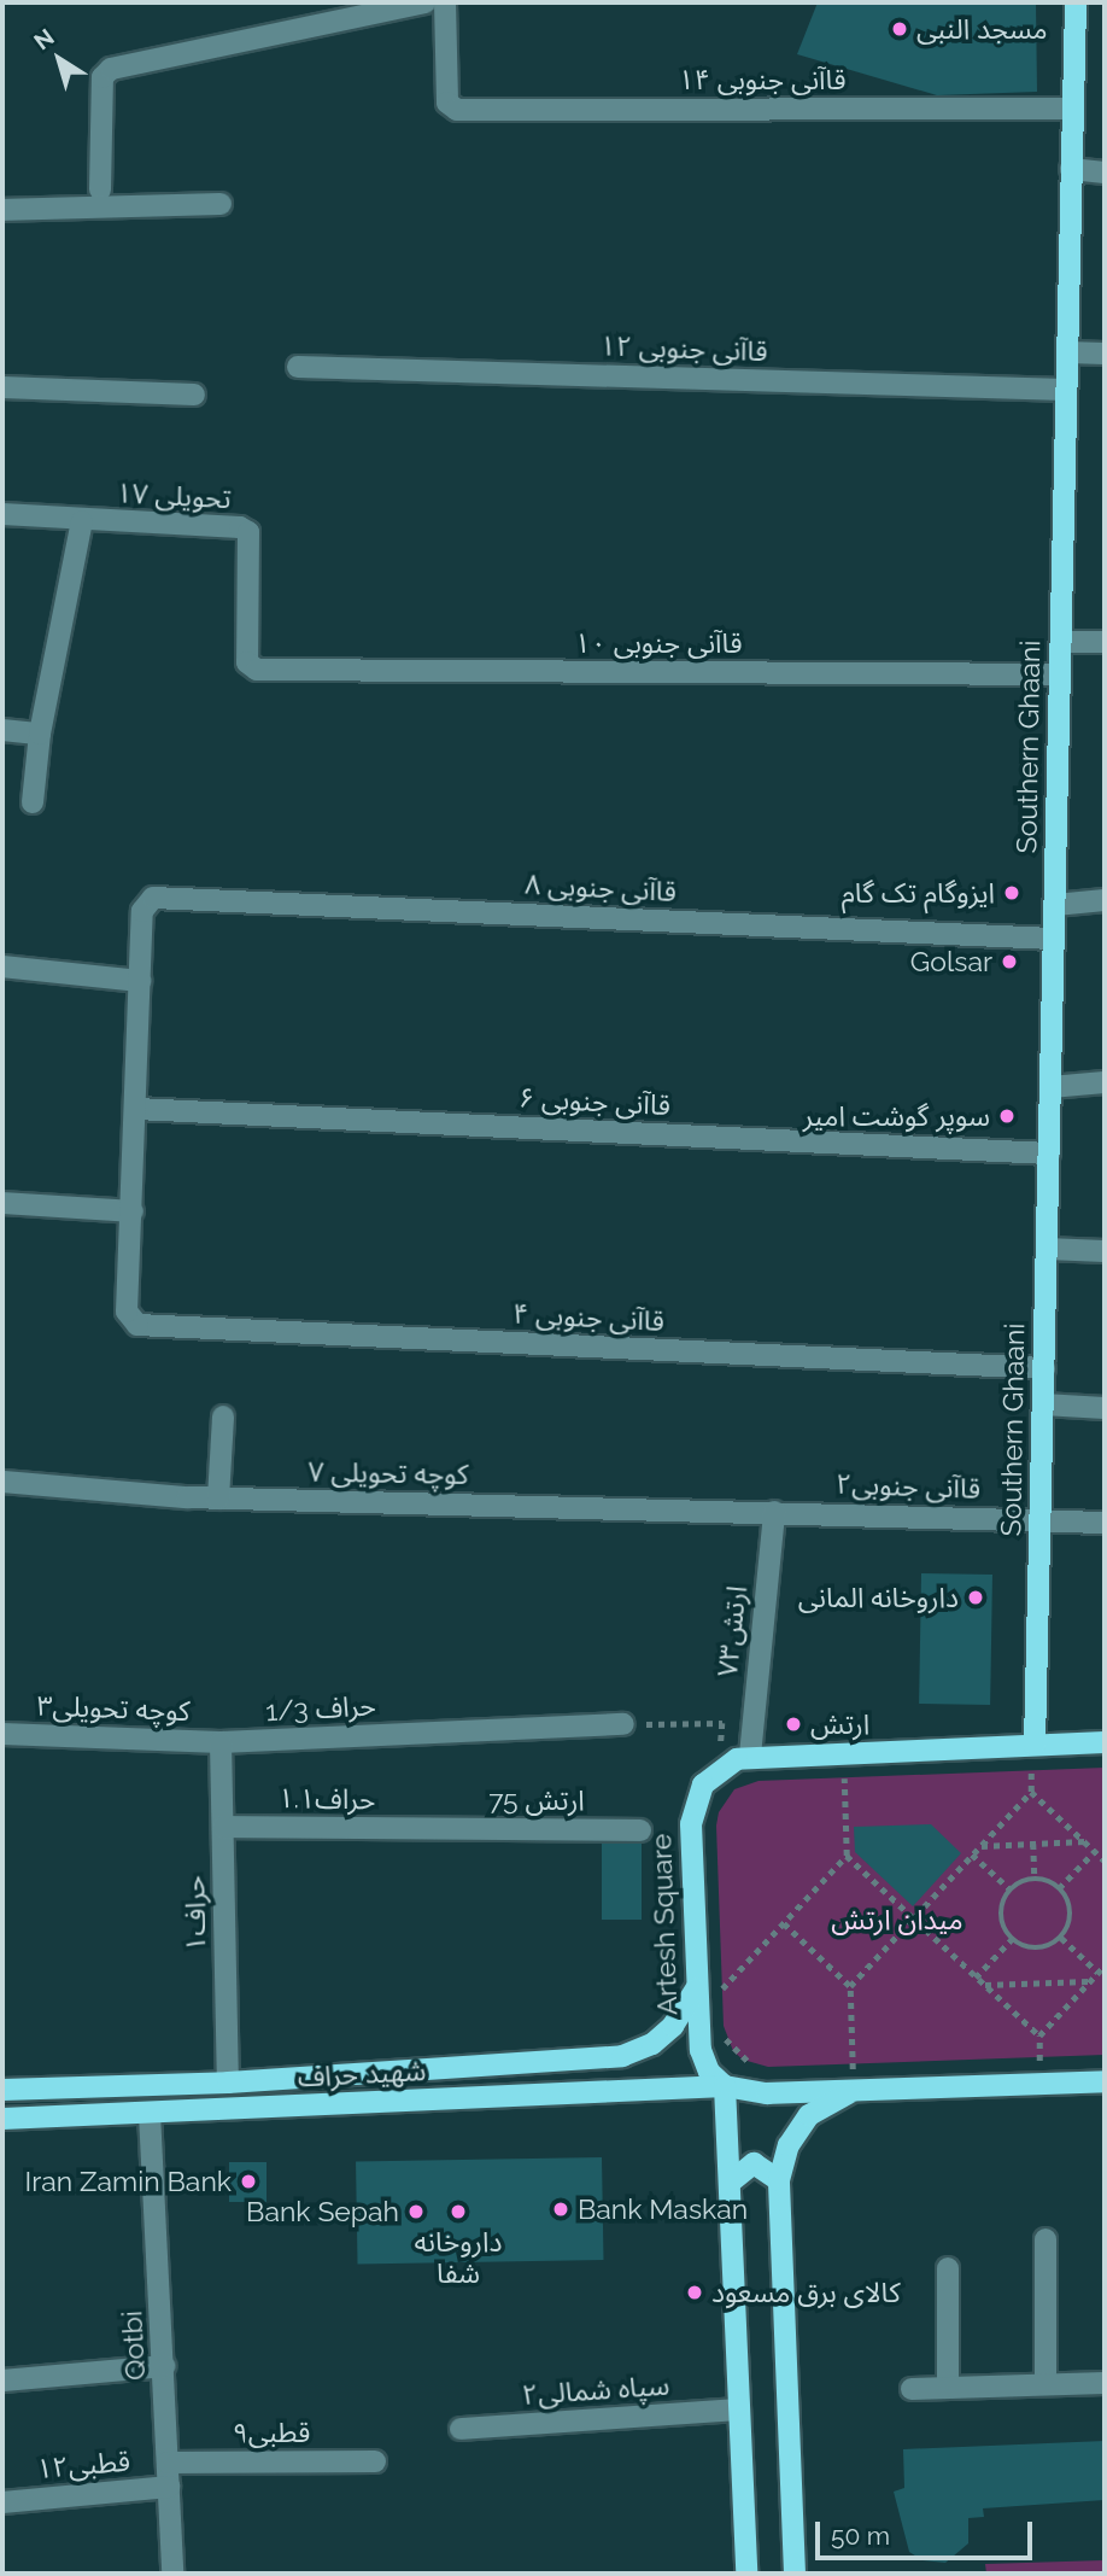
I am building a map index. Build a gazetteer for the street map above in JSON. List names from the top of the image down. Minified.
{"streets":{"main road":["Southern Ghaani","Artesh Square","شهید حراف"],"street":["قاآنی جنوبی ۱۴","قاآنی جنوبی ۱۲","تحویلی ۱۷","قاآنی جنوبی ۱۰","قاآنی جنوبی ۸","قاآنی جنوبی ۶","قاآنی جنوبی ۴","کوچه تحویلی ۷","۲قاآنی جنوبی","ارتش۷۳","کوچه تحویلی۳","1/3 حراف","حراف۱.۱","75 ارتش","حراف۱","Qotbi","سپاه شمالی۲","قطبی۹","قطبی۱۲"]},"crossings":[["قاآنی جنوبی ۱۴","Southern Ghaani"],["قاآنی جنوبی ۱۲","Southern Ghaani"],["تحویلی ۱۷","قاآنی جنوبی ۱۰"],["قاآنی جنوبی ۱۰","Southern Ghaani"],["Southern Ghaani","قاآنی جنوبی ۸"],["Southern Ghaani","قاآنی جنوبی ۶"],["Southern Ghaani","قاآنی جنوبی ۴"],["Southern Ghaani","۲قاآنی جنوبی"],["کوچه تحویلی ۷","۲قاآنی جنوبی"],["کوچه تحویلی ۷","ارتش۷۳"],["۲قاآنی جنوبی","ارتش۷۳"],["کوچه تحویلی۳","1/3 حراف"],["کوچه تحویلی۳","حراف۱"],["1/3 حراف","حراف۱"],["حراف۱.۱","75 ارتش"],["حراف۱.۱","حراف۱"],["Artesh Square","شهید حراف"],["شهید حراف","Qotbi"],["Qotbi","قطبی۹"],["Qotbi","قطبی۱۲"]],"parks":["میدان ارتش"],"places":["مسجد النبی","ایزوگام تک گام","Golsar","سوپر گوشت امیر","داروخانه المانی","ارتش","Iran Zamin Bank","Bank Maskan","Bank Sepah","داروخانه شفا","کالای برق مسعود"],"scale_bar":"50 m","north":"top left"}
